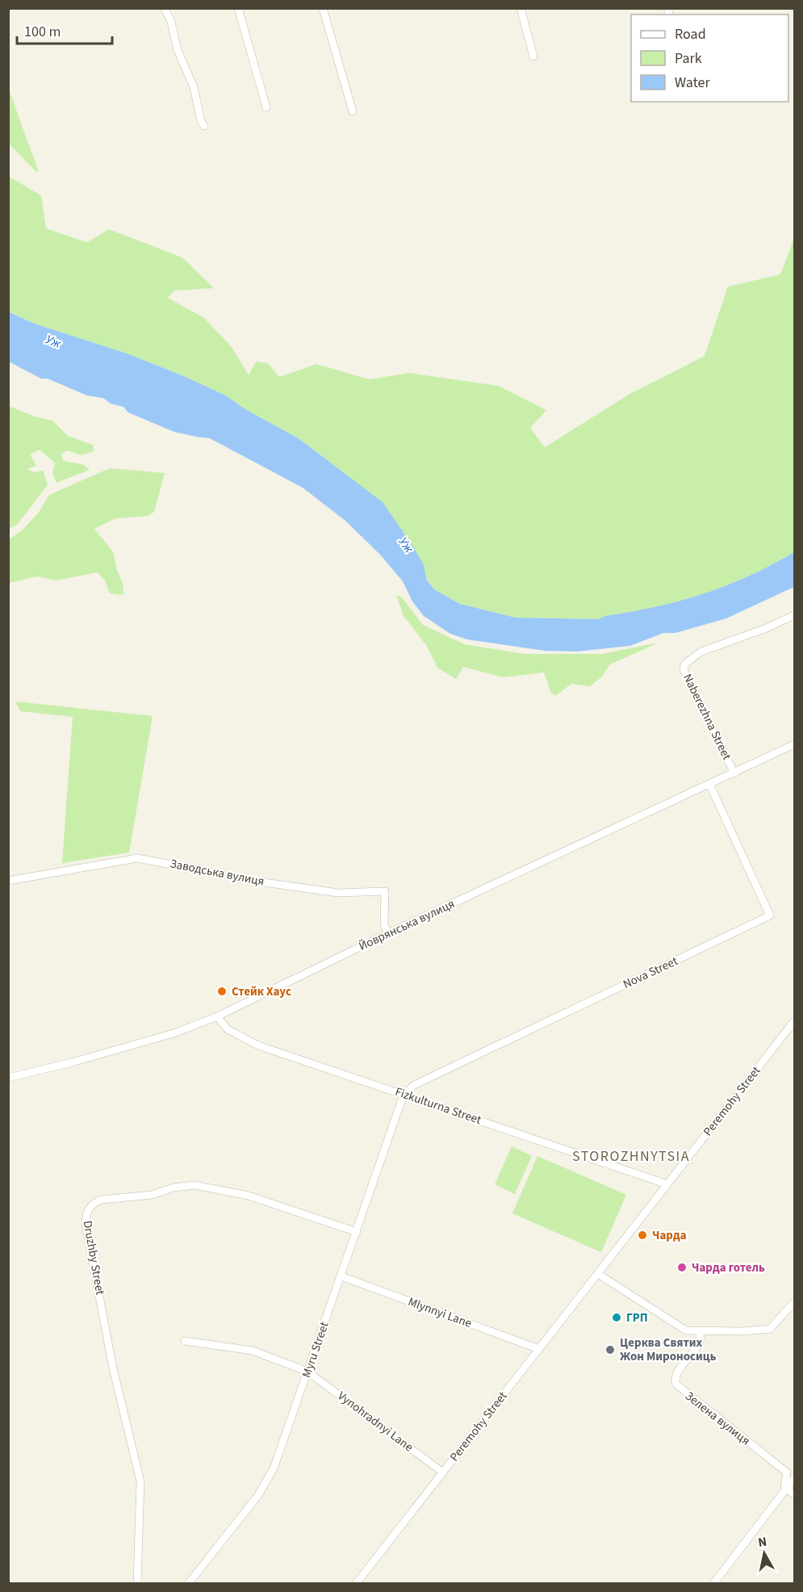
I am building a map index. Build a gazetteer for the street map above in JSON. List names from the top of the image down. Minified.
{"streets":{"street":["Naberezhna Street","Заводська вулиця","Йоврянська вулиця","Nova Street","Peremohy Street","Fizkulturna Street","Druzhby Street","Mlynnyi Lane","Myru Street","Зелена вулиця","Vynohradnyi Lane"]},"crossings":[["Naberezhna Street","Йоврянська вулиця"],["Заводська вулиця","Йоврянська вулиця"],["Йоврянська вулиця","Nova Street"],["Йоврянська вулиця","Fizkulturna Street"],["Nova Street","Fizkulturna Street"],["Nova Street","Myru Street"],["Peremohy Street","Fizkulturna Street"],["Peremohy Street","Mlynnyi Lane"],["Peremohy Street","Vynohradnyi Lane"],["Fizkulturna Street","Myru Street"],["Druzhby Street","Myru Street"],["Mlynnyi Lane","Myru Street"],["Myru Street","Vynohradnyi Lane"]],"districts":["STOROZHNYTSIA"],"water":["Уж"],"places":["Стейк Хаус","Чарда","Чарда готель","ГРП","Церква Святих Жон Мироносиць"],"legend":["Road","Park","Water"],"scale_bar":"100 m","north":"top"}
